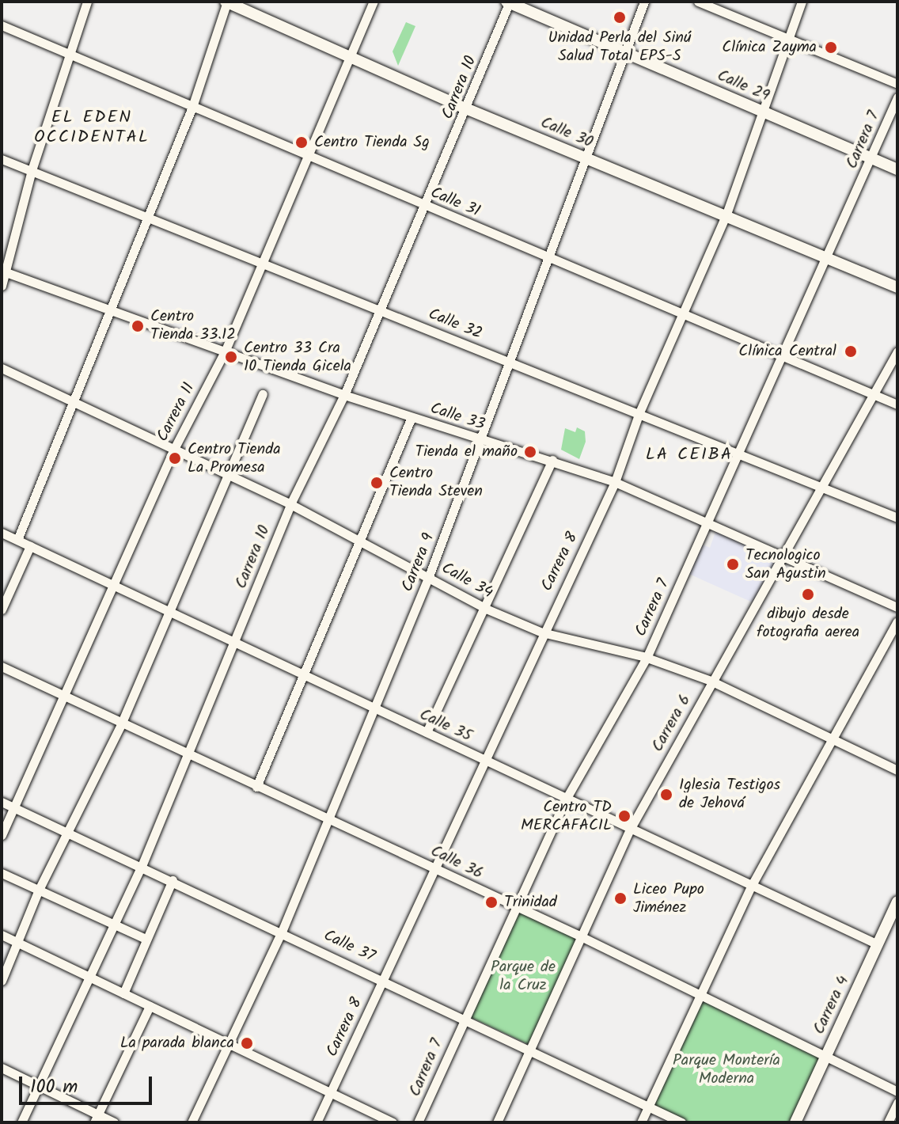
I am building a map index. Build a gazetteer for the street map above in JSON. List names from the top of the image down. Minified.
{"streets":{"street":["Calle 29","Carrera 10","Calle 30","Carrera 7","Calle 31","Calle 32","Carrera 11","Calle 33","Carrera 8","Carrera 9","Calle 34","Carrera 6","Calle 35","Calle 36","Calle 37","Carrera 4"]},"crossings":[["Calle 29","Carrera 10"],["Calle 29","Carrera 7"],["Calle 29","Carrera 8"],["Calle 29","Carrera 9"],["Carrera 10","Calle 30"],["Carrera 10","Calle 31"],["Carrera 10","Calle 32"],["Carrera 10","Calle 33"],["Carrera 10","Calle 34"],["Carrera 10","Calle 35"],["Carrera 10","Calle 36"],["Carrera 10","Calle 37"],["Calle 30","Carrera 7"],["Calle 30","Carrera 11"],["Calle 30","Carrera 8"],["Calle 30","Carrera 9"],["Carrera 7","Calle 31"],["Carrera 7","Calle 32"],["Carrera 7","Calle 33"],["Carrera 7","Calle 34"],["Carrera 7","Calle 35"],["Carrera 7","Calle 36"],["Carrera 7","Calle 37"],["Calle 31","Carrera 11"],["Calle 31","Carrera 8"],["Calle 31","Carrera 9"],["Calle 31","Carrera 6"],["Calle 32","Carrera 11"],["Calle 32","Carrera 8"],["Calle 32","Carrera 9"],["Calle 32","Carrera 6"],["Carrera 11","Calle 33"],["Carrera 11","Calle 34"],["Carrera 11","Calle 35"],["Carrera 11","Calle 36"],["Carrera 11","Calle 37"],["Calle 33","Carrera 8"],["Calle 33","Carrera 9"],["Calle 33","Carrera 6"],["Carrera 8","Calle 34"],["Carrera 8","Calle 35"],["Carrera 8","Calle 36"],["Carrera 8","Calle 37"],["Carrera 9","Calle 34"],["Carrera 9","Calle 35"],["Carrera 9","Calle 36"],["Carrera 9","Calle 37"],["Calle 34","Carrera 6"],["Carrera 6","Calle 35"],["Carrera 6","Calle 36"],["Carrera 6","Calle 37"],["Calle 35","Carrera 4"],["Calle 36","Carrera 4"]],"districts":["EL EDEN OCCIDENTAL","LA CEIBA"],"parks":["Parque de la Cruz","Parque Montería Moderna"],"places":["Unidad Perla del Sinú Salud Total EPS-S","Clínica Zayma","Centro Tienda Sg","Centro Tienda 33.12","Clínica Central","Centro 33 Cra 10 Tienda Gicela","Tienda el maño","Centro Tienda La Promesa","Centro Tienda Steven","Tecnologico San Agustin","dibujo desde fotografia aerea","Iglesia Testigos de Jehová","Centro TD MERCAFACIL","Liceo Pupo Jiménez","Trinidad","La parada blanca"],"scale_bar":"100 m"}
